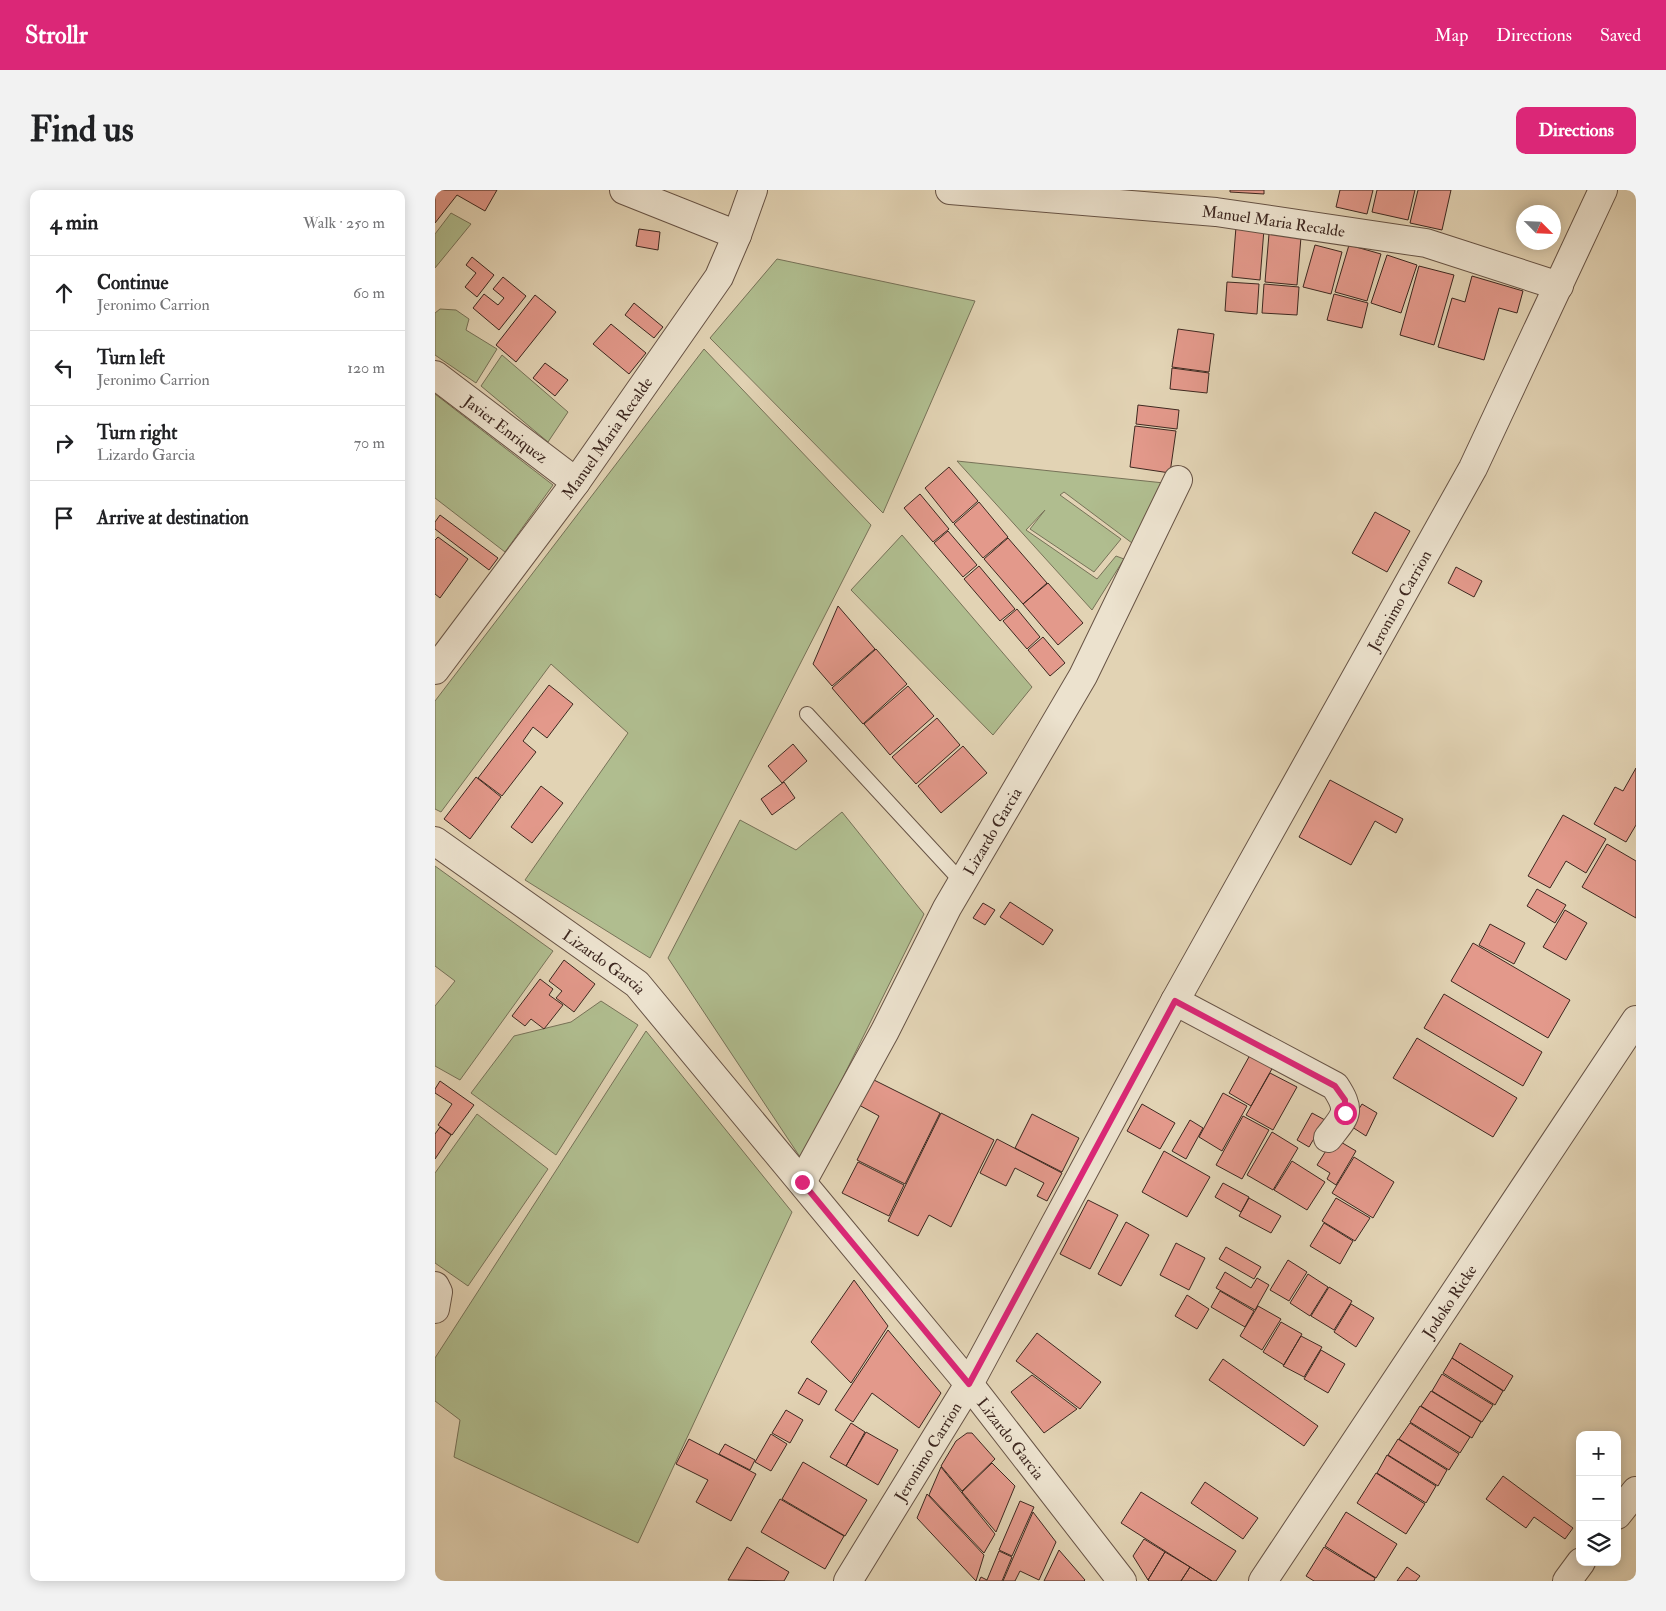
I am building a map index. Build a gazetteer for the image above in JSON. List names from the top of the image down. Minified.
{"streets":{"street":["Manuel Maria Recalde","Javier Enriquez","Jeronimo Carrion","Lizardo Garcia","Jodoko Ricke"]},"crossings":[["Manuel Maria Recalde","Javier Enriquez"],["Manuel Maria Recalde","Jeronimo Carrion"],["Jeronimo Carrion","Lizardo Garcia"]],"north":"bottom right","page":{"header":"Strollr","nav":["Map","Directions","Saved"],"buttons":"Directions","title":"Find us","heading":["4 min","Walk · 250 m"],"list":[["Continue","Jeronimo Carrion","60 m"],["Turn left","Jeronimo Carrion","120 m"],["Turn right","Lizardo Garcia","70 m"],"Arrive at destination"],"map_buttons":["+","−"]}}
